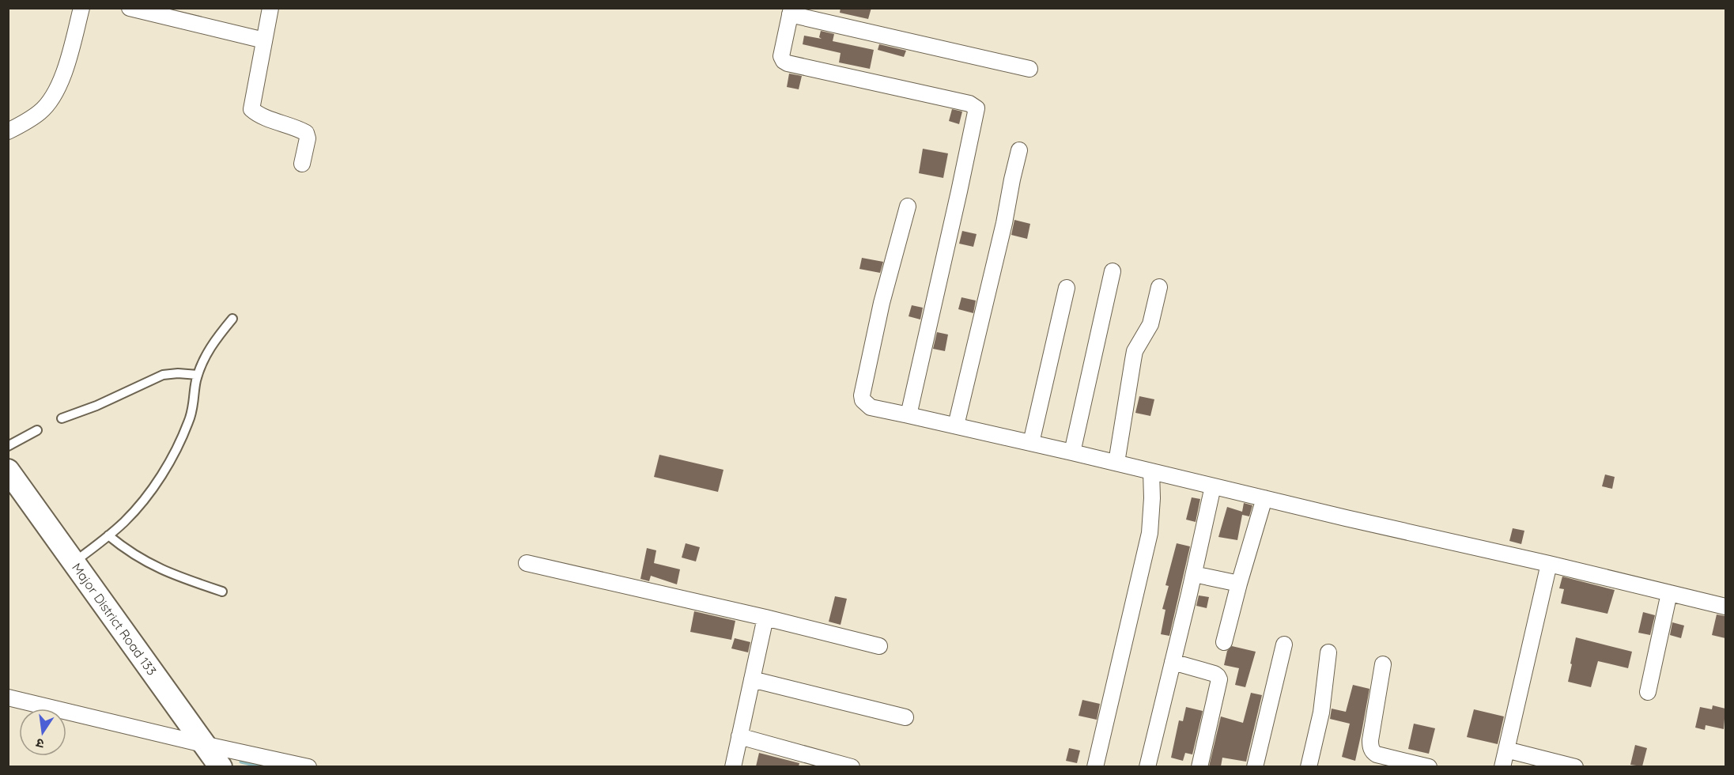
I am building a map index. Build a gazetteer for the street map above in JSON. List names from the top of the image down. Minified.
{"streets":{"main road":["Major District Road 133"]},"north":"bottom"}
